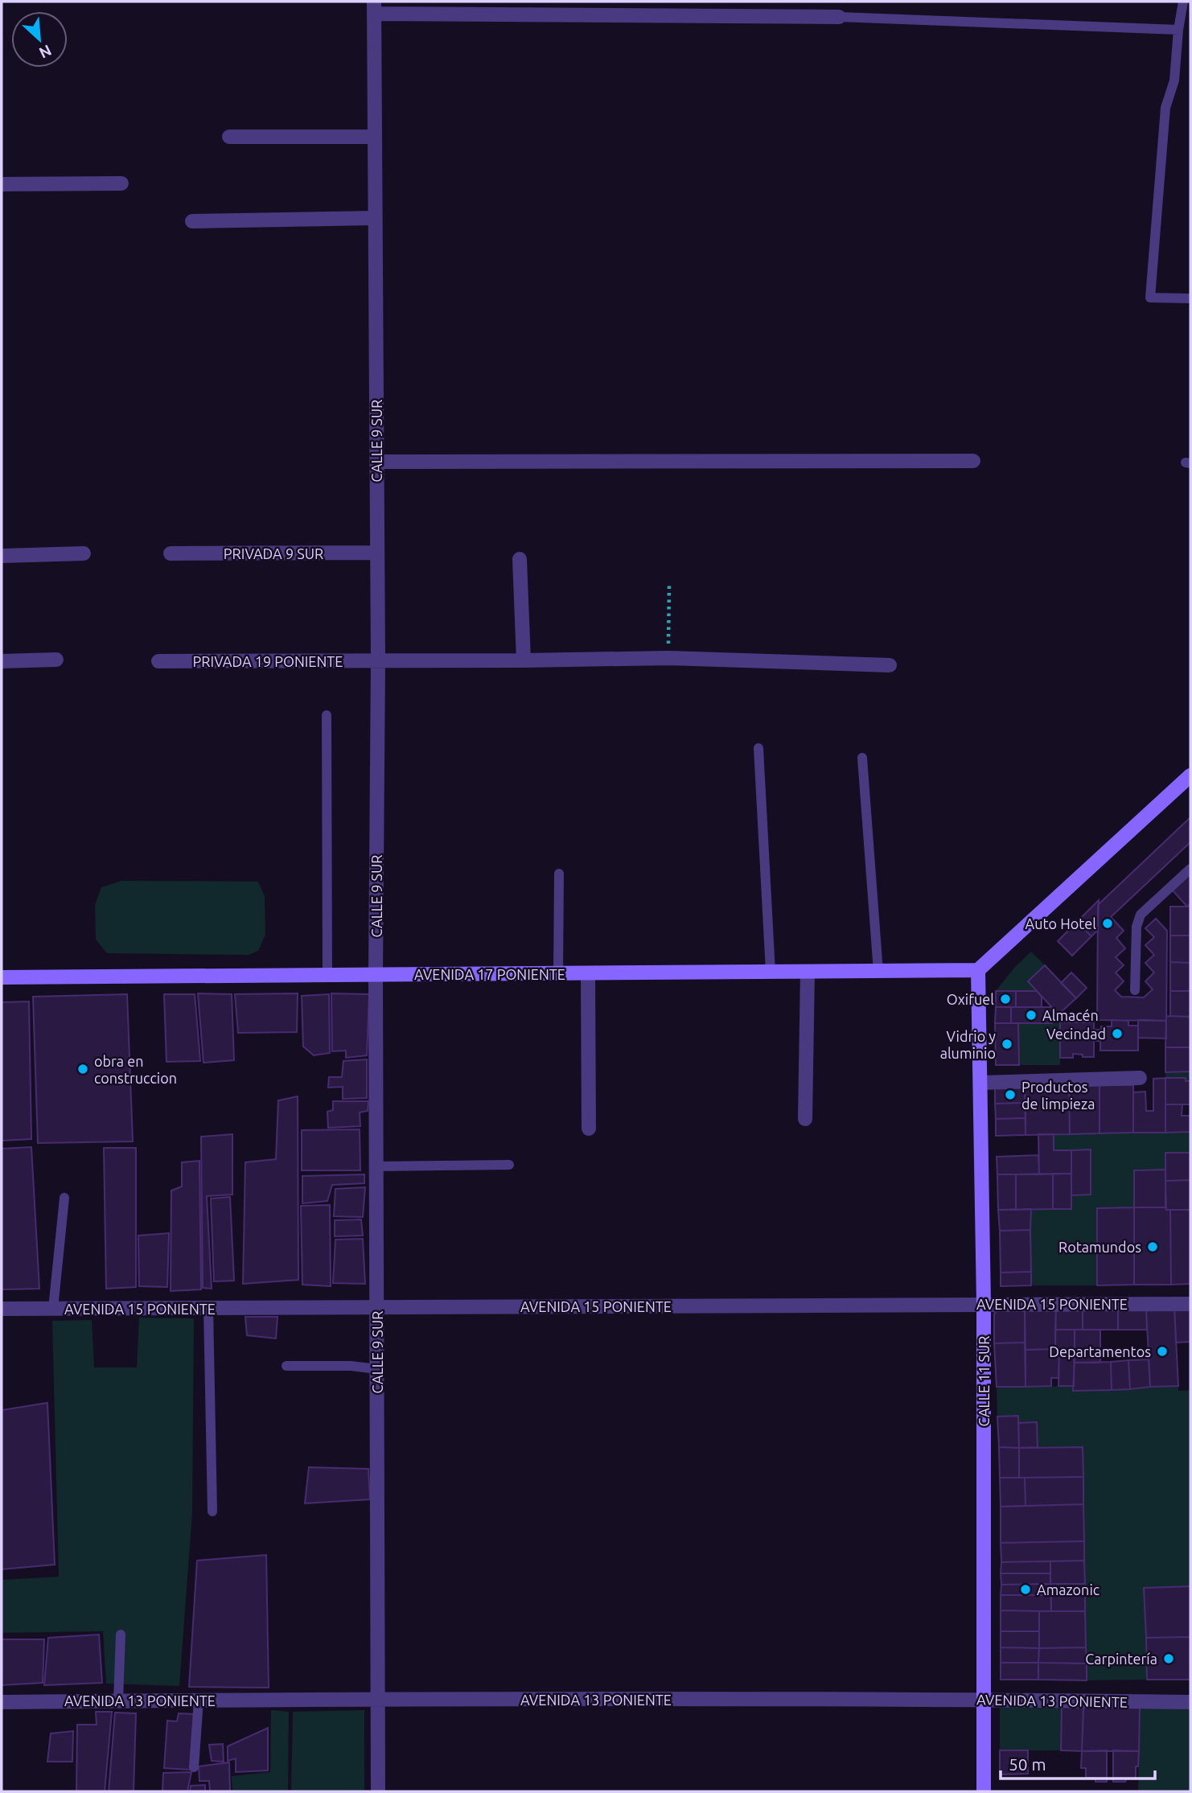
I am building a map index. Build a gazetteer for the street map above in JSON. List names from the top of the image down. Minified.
{"streets":{"main road":["AVENIDA 17 PONIENTE","CALLE 11 SUR"],"street":["CALLE 9 SUR","PRIVADA 9 SUR","PRIVADA 19 PONIENTE","AVENIDA 15 PONIENTE","AVENIDA 13 PONIENTE"]},"crossings":[["CALLE 9 SUR","PRIVADA 9 SUR"],["CALLE 9 SUR","PRIVADA 19 PONIENTE"],["CALLE 9 SUR","AVENIDA 17 PONIENTE"],["CALLE 9 SUR","AVENIDA 15 PONIENTE"],["CALLE 9 SUR","AVENIDA 13 PONIENTE"],["AVENIDA 17 PONIENTE","CALLE 11 SUR"],["AVENIDA 15 PONIENTE","CALLE 11 SUR"],["CALLE 11 SUR","AVENIDA 13 PONIENTE"]],"places":["Auto Hotel","Oxifuel","Almacén","Vecindad","Vidrio y aluminio","obra en construccion","Productos de limpieza","Rotamundos","Departamentos","Amazonic","Carpintería"],"scale_bar":"50 m","north":"bottom right"}
